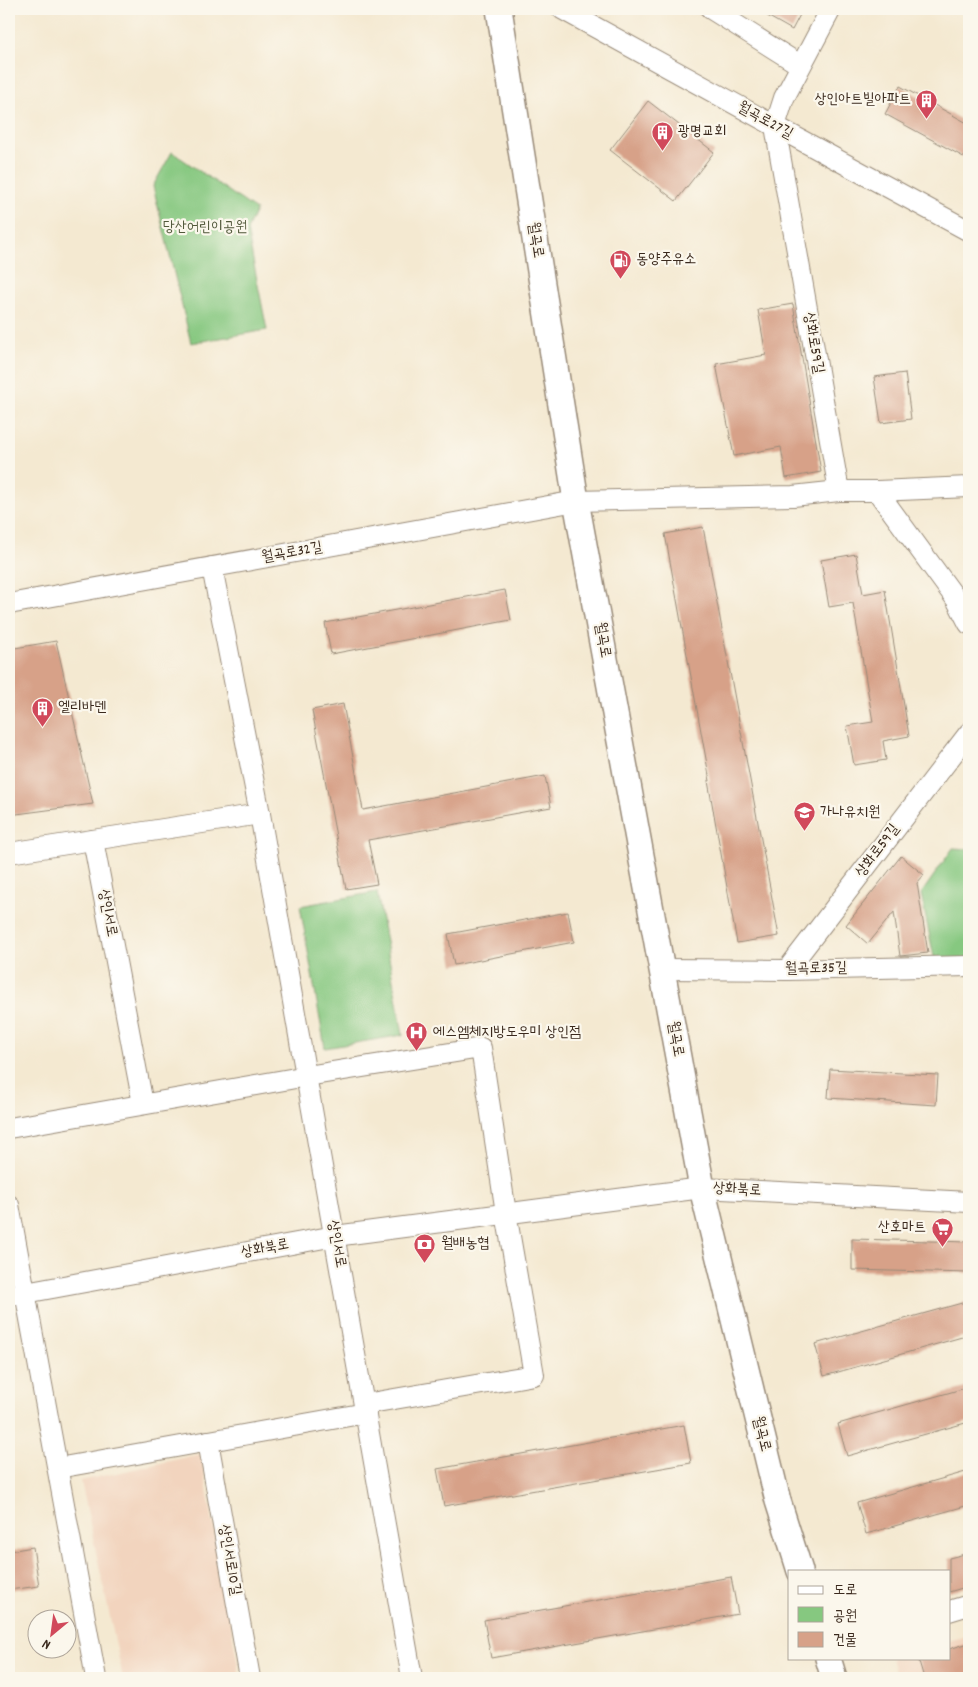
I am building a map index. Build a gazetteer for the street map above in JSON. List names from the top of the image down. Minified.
{"streets":{"main road":["월곡로"],"street":["월곡로27길","상화로59길","월곡로32길","상인서로","월곡로35길","상화북로","상인서로10길"]},"crossings":[["월곡로27길","상화로59길"],["월곡로","월곡로32길"],["월곡로","월곡로35길"],["월곡로","상화북로"],["상화로59길","월곡로35길"],["월곡로32길","상인서로"],["상인서로","상화북로"]],"parks":["당산어린이공원"],"places":{"building":["상인아트빌아파트","광명교회","엘리바덴"],"fuel station":["동양주유소"],"school or university":["가나유치원"],"hospital":["에스엠체지방도우미 상인점"],"supermarket":["산호마트"],"bank":["월배농협"]},"legend":["도로","공원","건물"],"north":"bottom left"}
